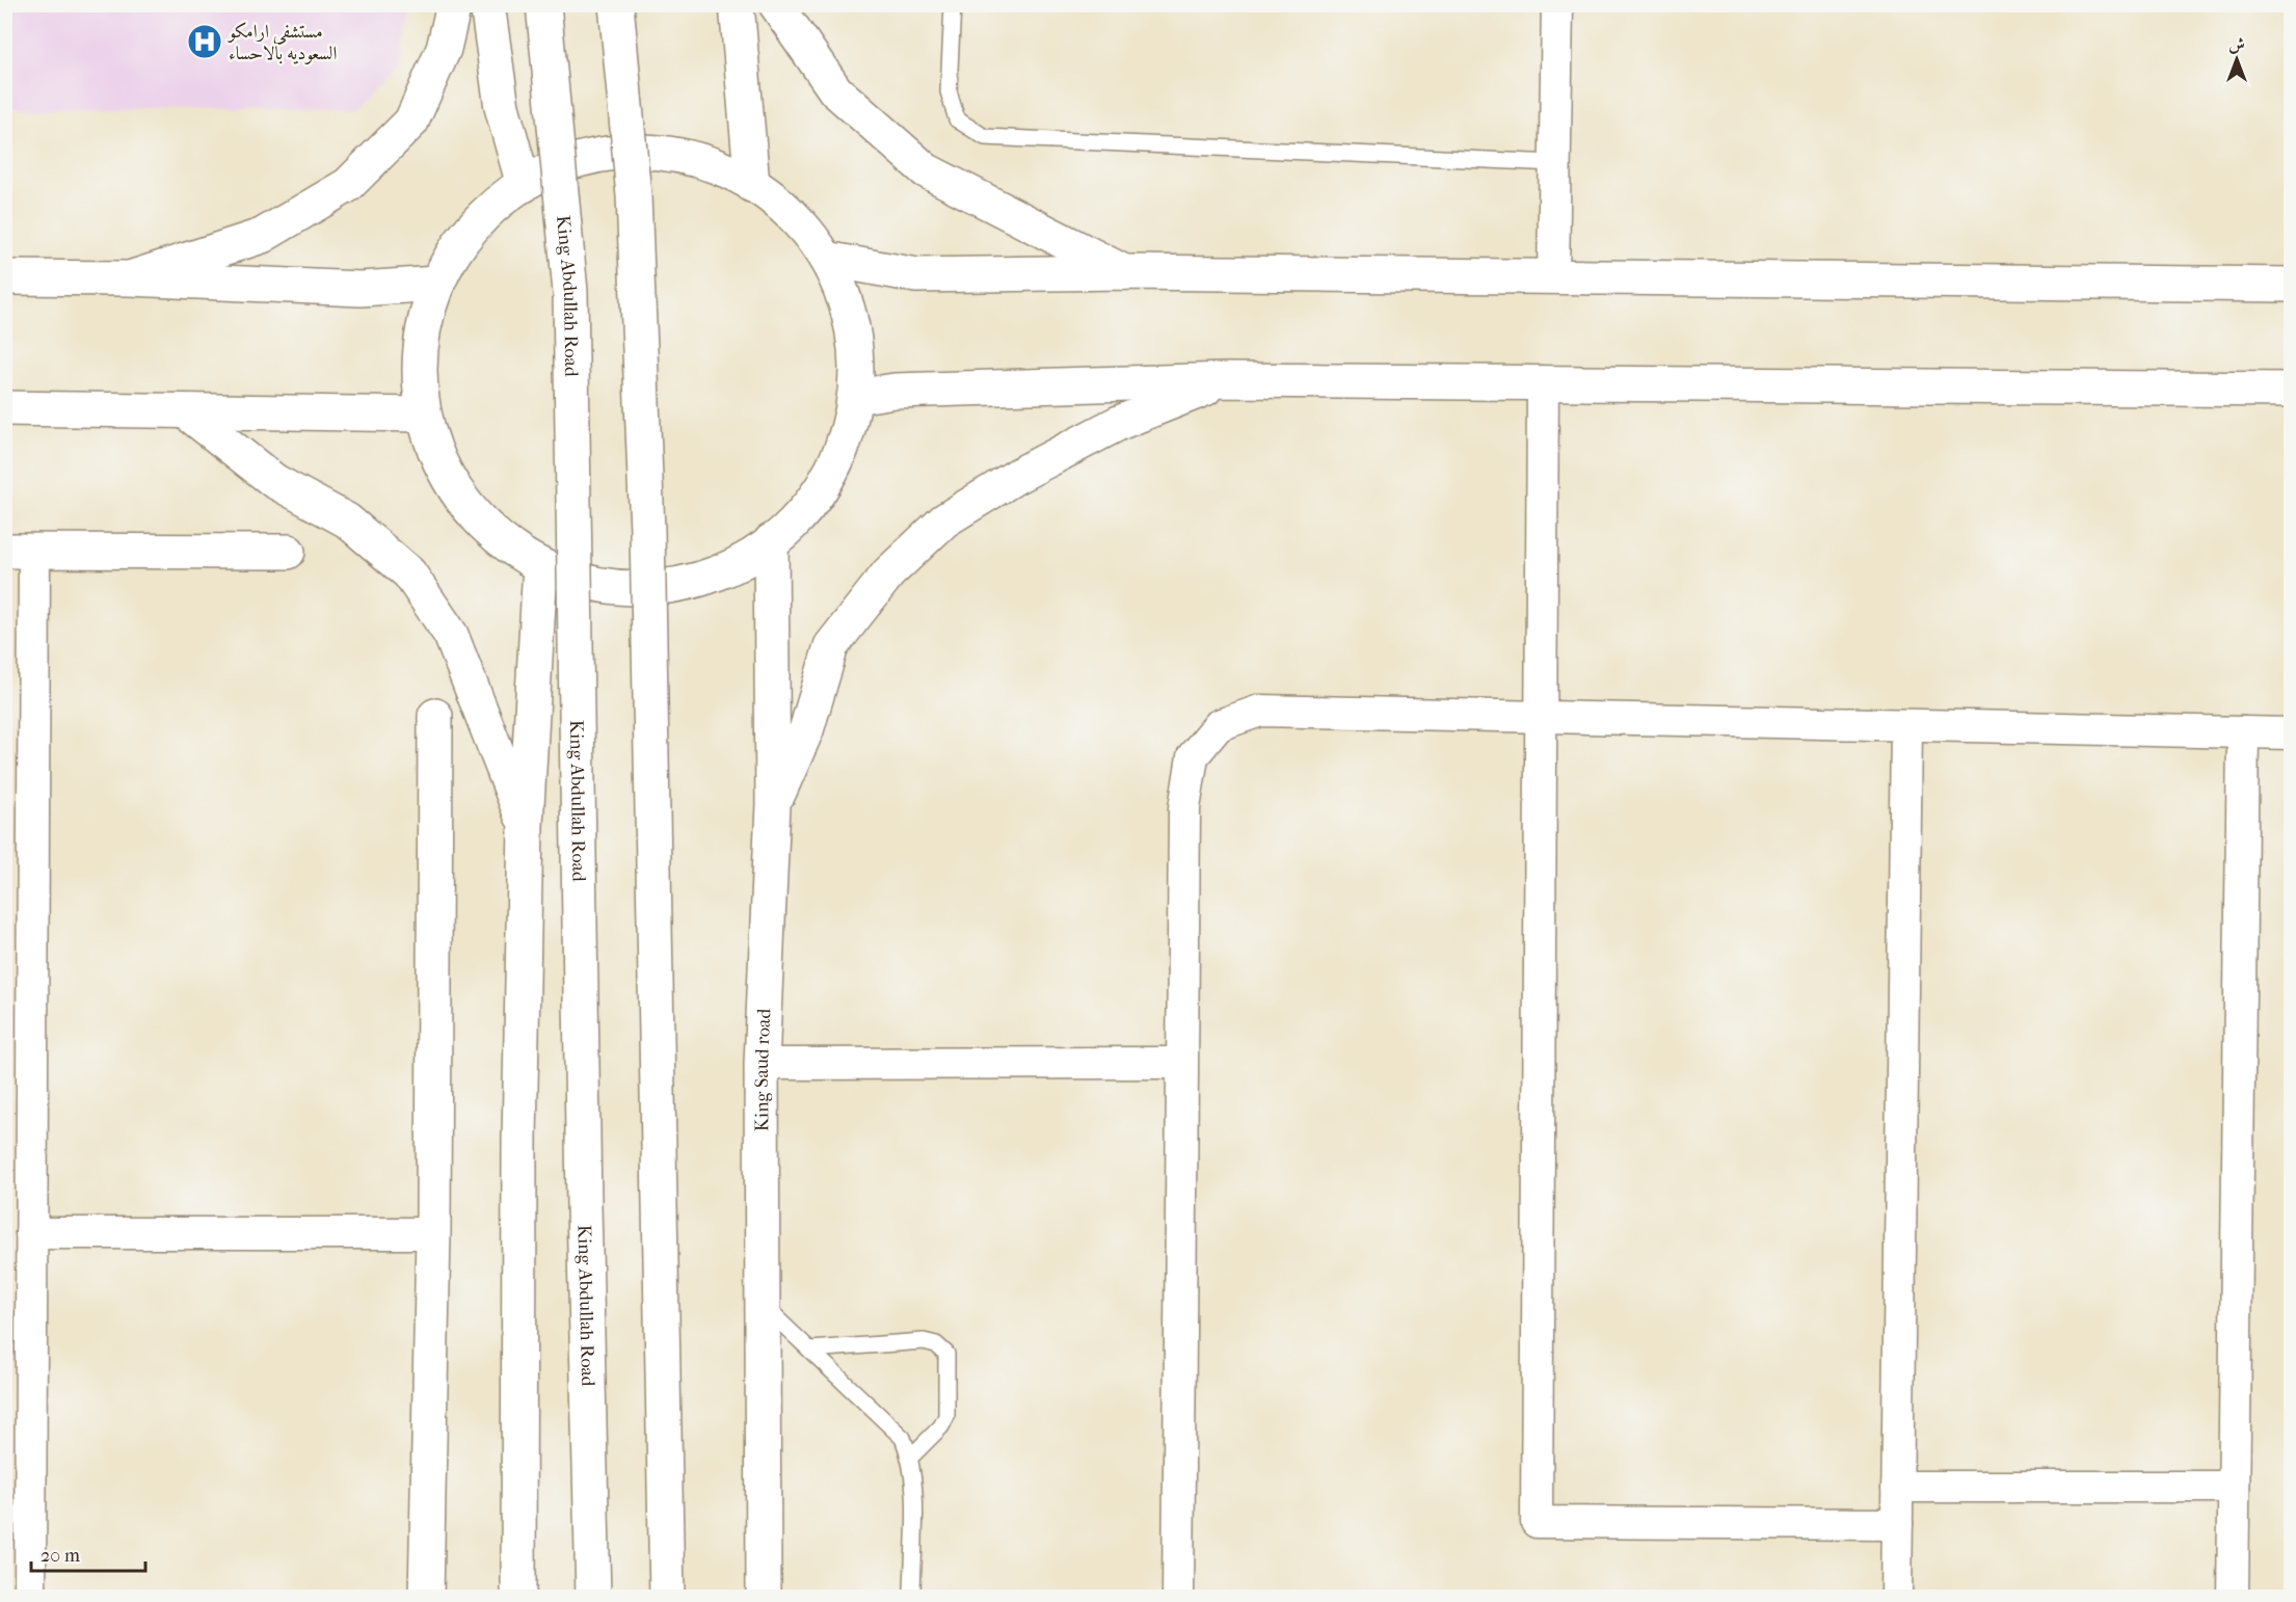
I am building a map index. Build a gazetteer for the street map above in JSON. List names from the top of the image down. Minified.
{"streets":{"main road":["King Abdullah Road","King Saud road"]},"places":{"hospital":["مستشفى ارامكو السعوديه بالاحساء"]},"scale_bar":"20 m","north":"top"}
